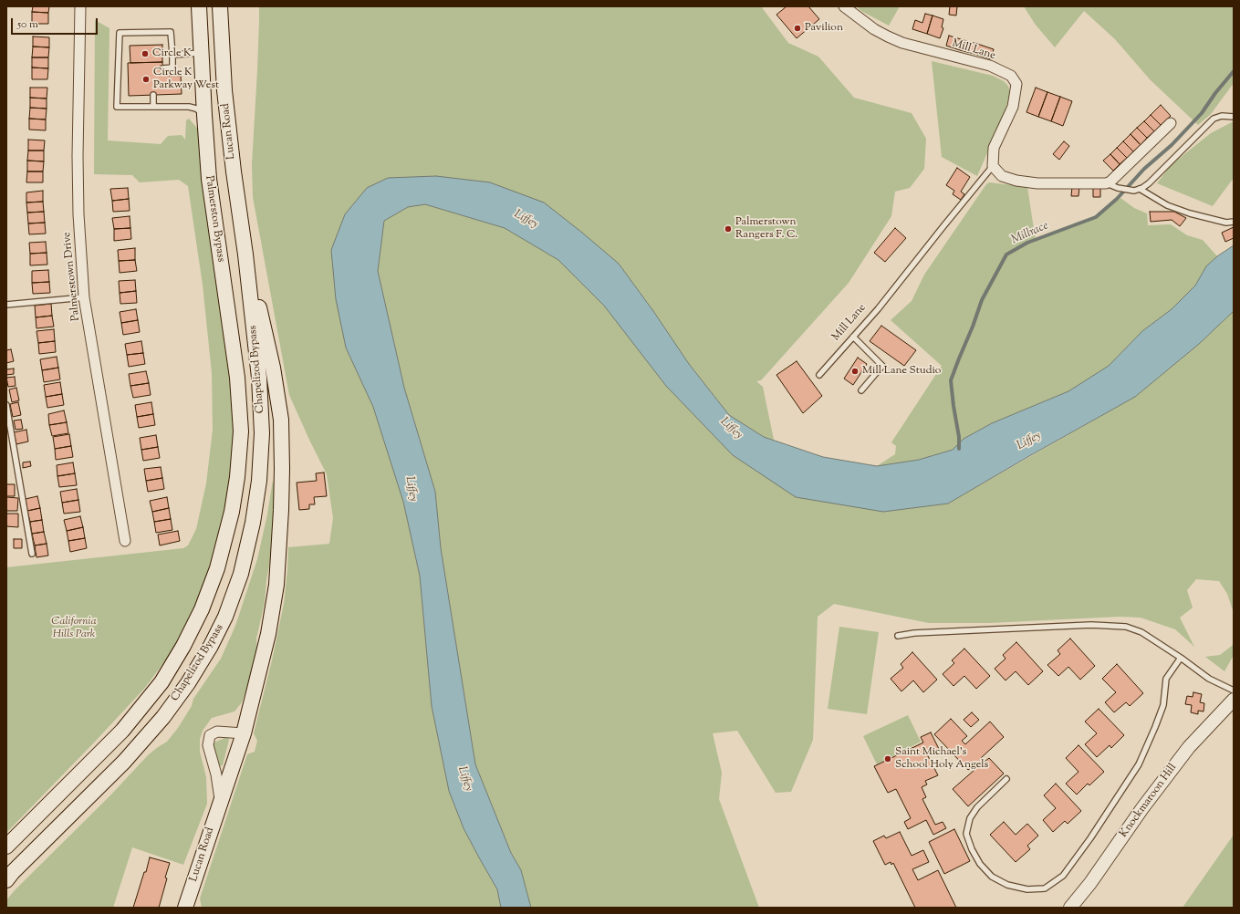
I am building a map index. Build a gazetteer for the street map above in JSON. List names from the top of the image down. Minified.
{"streets":{"main road":["Lucan Road","Palmerston Bypass","Chapelizod Bypass"],"street":["Mill Lane","Palmerstown Drive","Knockmaroon Hill"]},"crossings":[["Lucan Road","Chapelizod Bypass"],["Palmerston Bypass","Chapelizod Bypass"]],"water":["Liffey","Millrace"],"parks":["California Hills Park"],"places":["Pavilion","Circle K","Circle K Parkway West","Palmerstown Rangers F. C.","Mill Lane Studio","Saint Michael's School Holy Angels"],"scale_bar":"50 m"}
